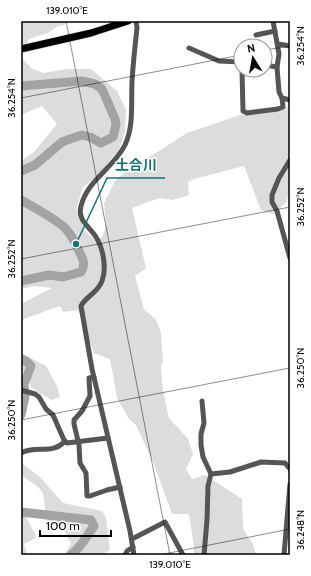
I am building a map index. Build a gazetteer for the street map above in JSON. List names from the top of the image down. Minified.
{"places":["土合川"],"scale_bar":"100 m","north":"top","coordinates":["139.010°E","36.254°N","36.252°N","36.250°N","36.248°N"]}
